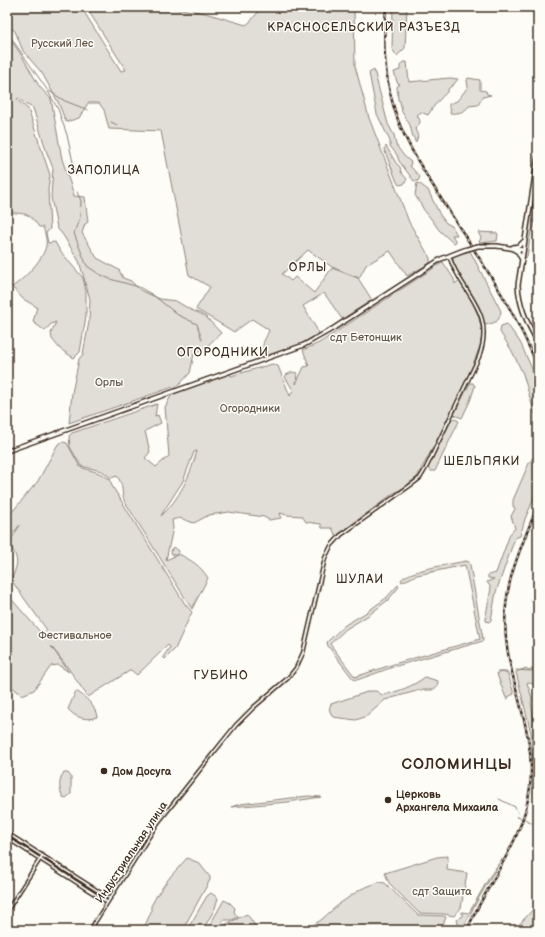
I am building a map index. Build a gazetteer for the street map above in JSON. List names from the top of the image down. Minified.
{"streets":{"street":["Индустриальная улица"]},"districts":["КРАСНОСЕЛЬСКИЙ РАЗЪЕЗД","ЗАПОЛИЦА","ОРЛЫ","ОГОРОДНИКИ","ШЕЛЬПЯКИ","ШУЛАИ","ГУБИНО","СОЛОМИНЦЫ"],"parks":["Русский Лес","сдт Бетонщик","Орлы","Огородники","Фестивальное","сдт Защита"],"places":["Дом Досуга","Церковь Архангела Михаила"]}
